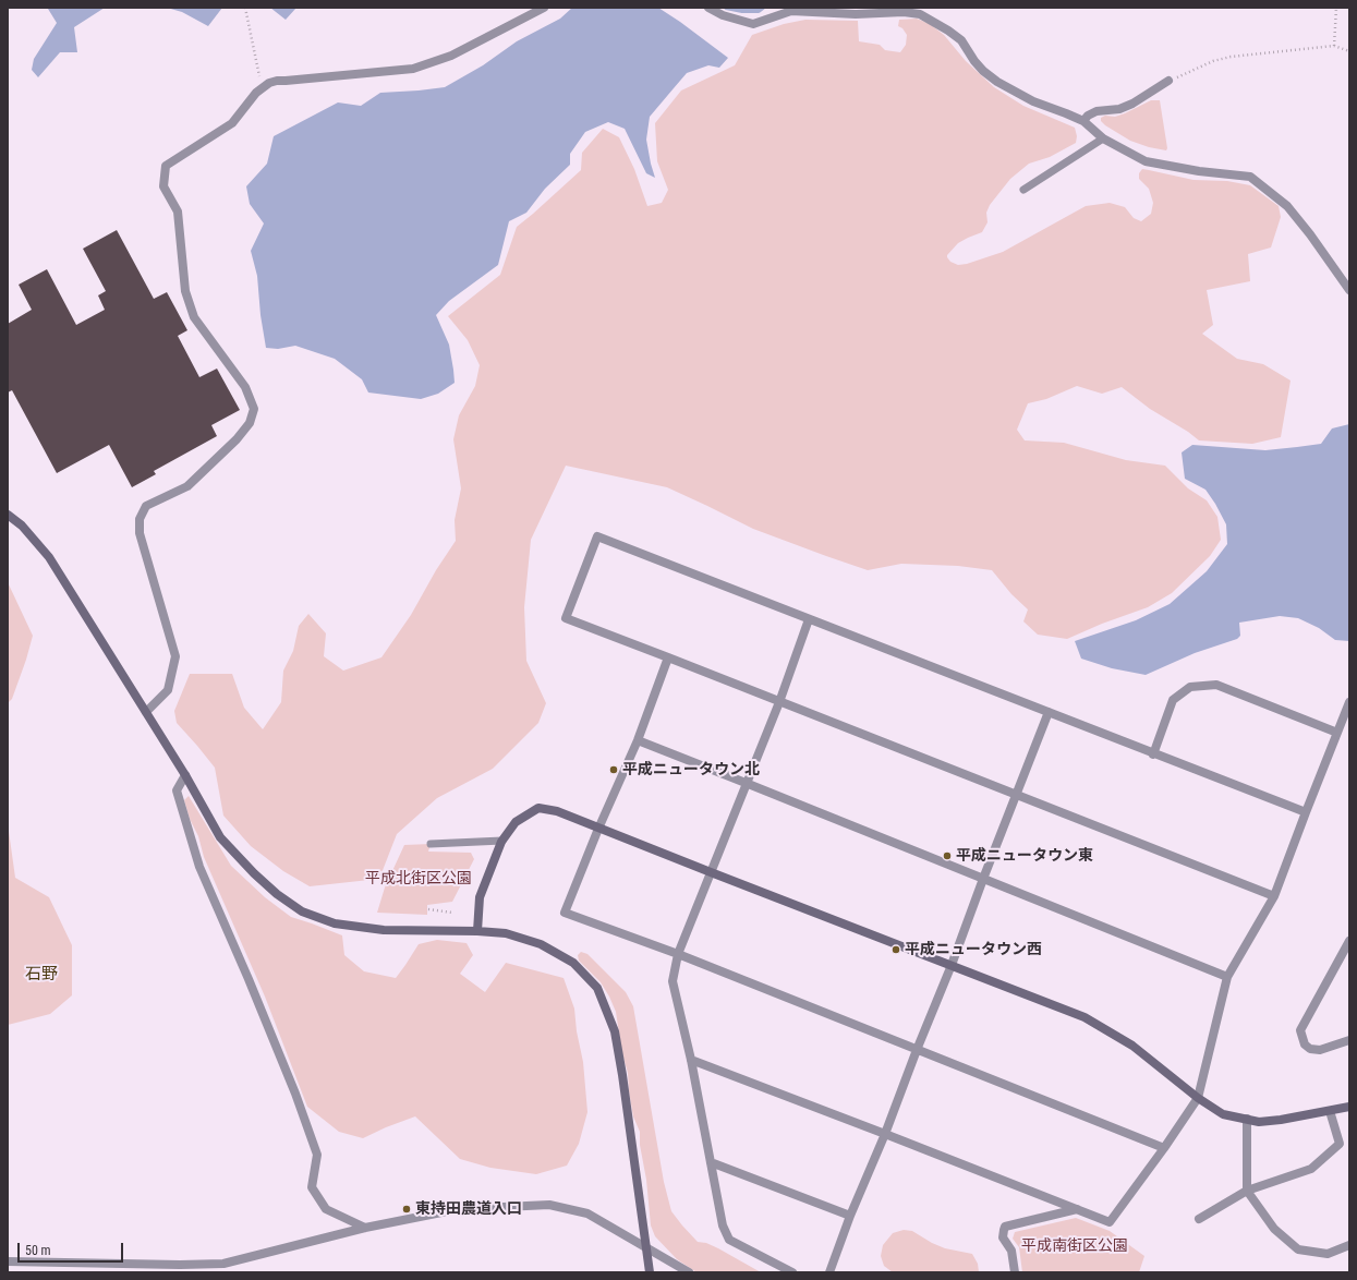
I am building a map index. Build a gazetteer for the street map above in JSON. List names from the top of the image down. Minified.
{"districts":["石野"],"parks":["平成北街区公園","平成南街区公園"],"places":["平成ニュータウン北","平成ニュータウン東","平成ニュータウン西","東持田農道入口"],"scale_bar":"50 m"}
